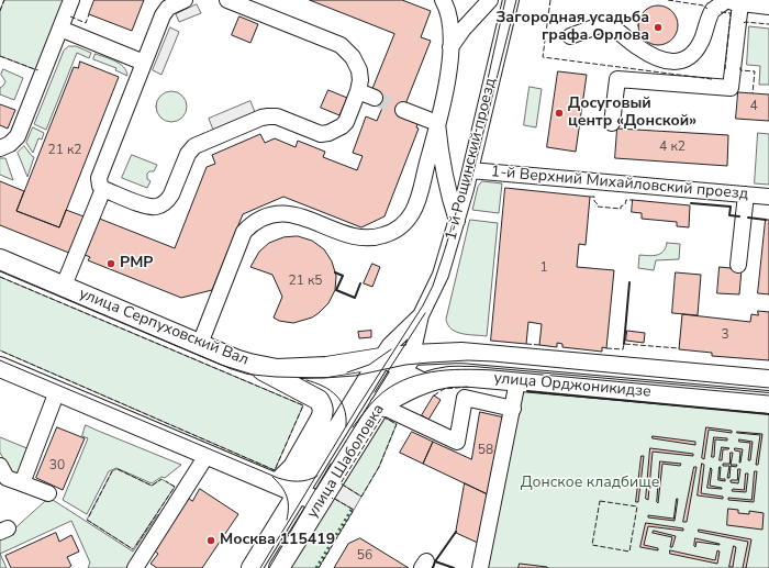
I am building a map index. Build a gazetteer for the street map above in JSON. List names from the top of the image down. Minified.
{"streets":{"main road":["улица Серпуховский Вал","улица Орджоникидзе","улица Шаболовка"],"street":["1-й Рощинский проезд","1-й Верхний Михайловский проезд"]},"crossings":[["1-й Рощинский проезд","1-й Верхний Михайловский проезд"],["1-й Рощинский проезд","улица Серпуховский Вал"],["1-й Рощинский проезд","улица Орджоникидзе"],["1-й Рощинский проезд","улица Шаболовка"],["улица Серпуховский Вал","улица Орджоникидзе"],["улица Серпуховский Вал","улица Шаболовка"],["улица Орджоникидзе","улица Шаболовка"]],"parks":["Донское кладбище"],"places":["Загородная усадьба графа Орлова","Досуговый центр «Донской»","PMP","Москва 115419"],"house_numbers":["4","4 к2","21 к2","1","21 к5","3","58","30","56"]}
